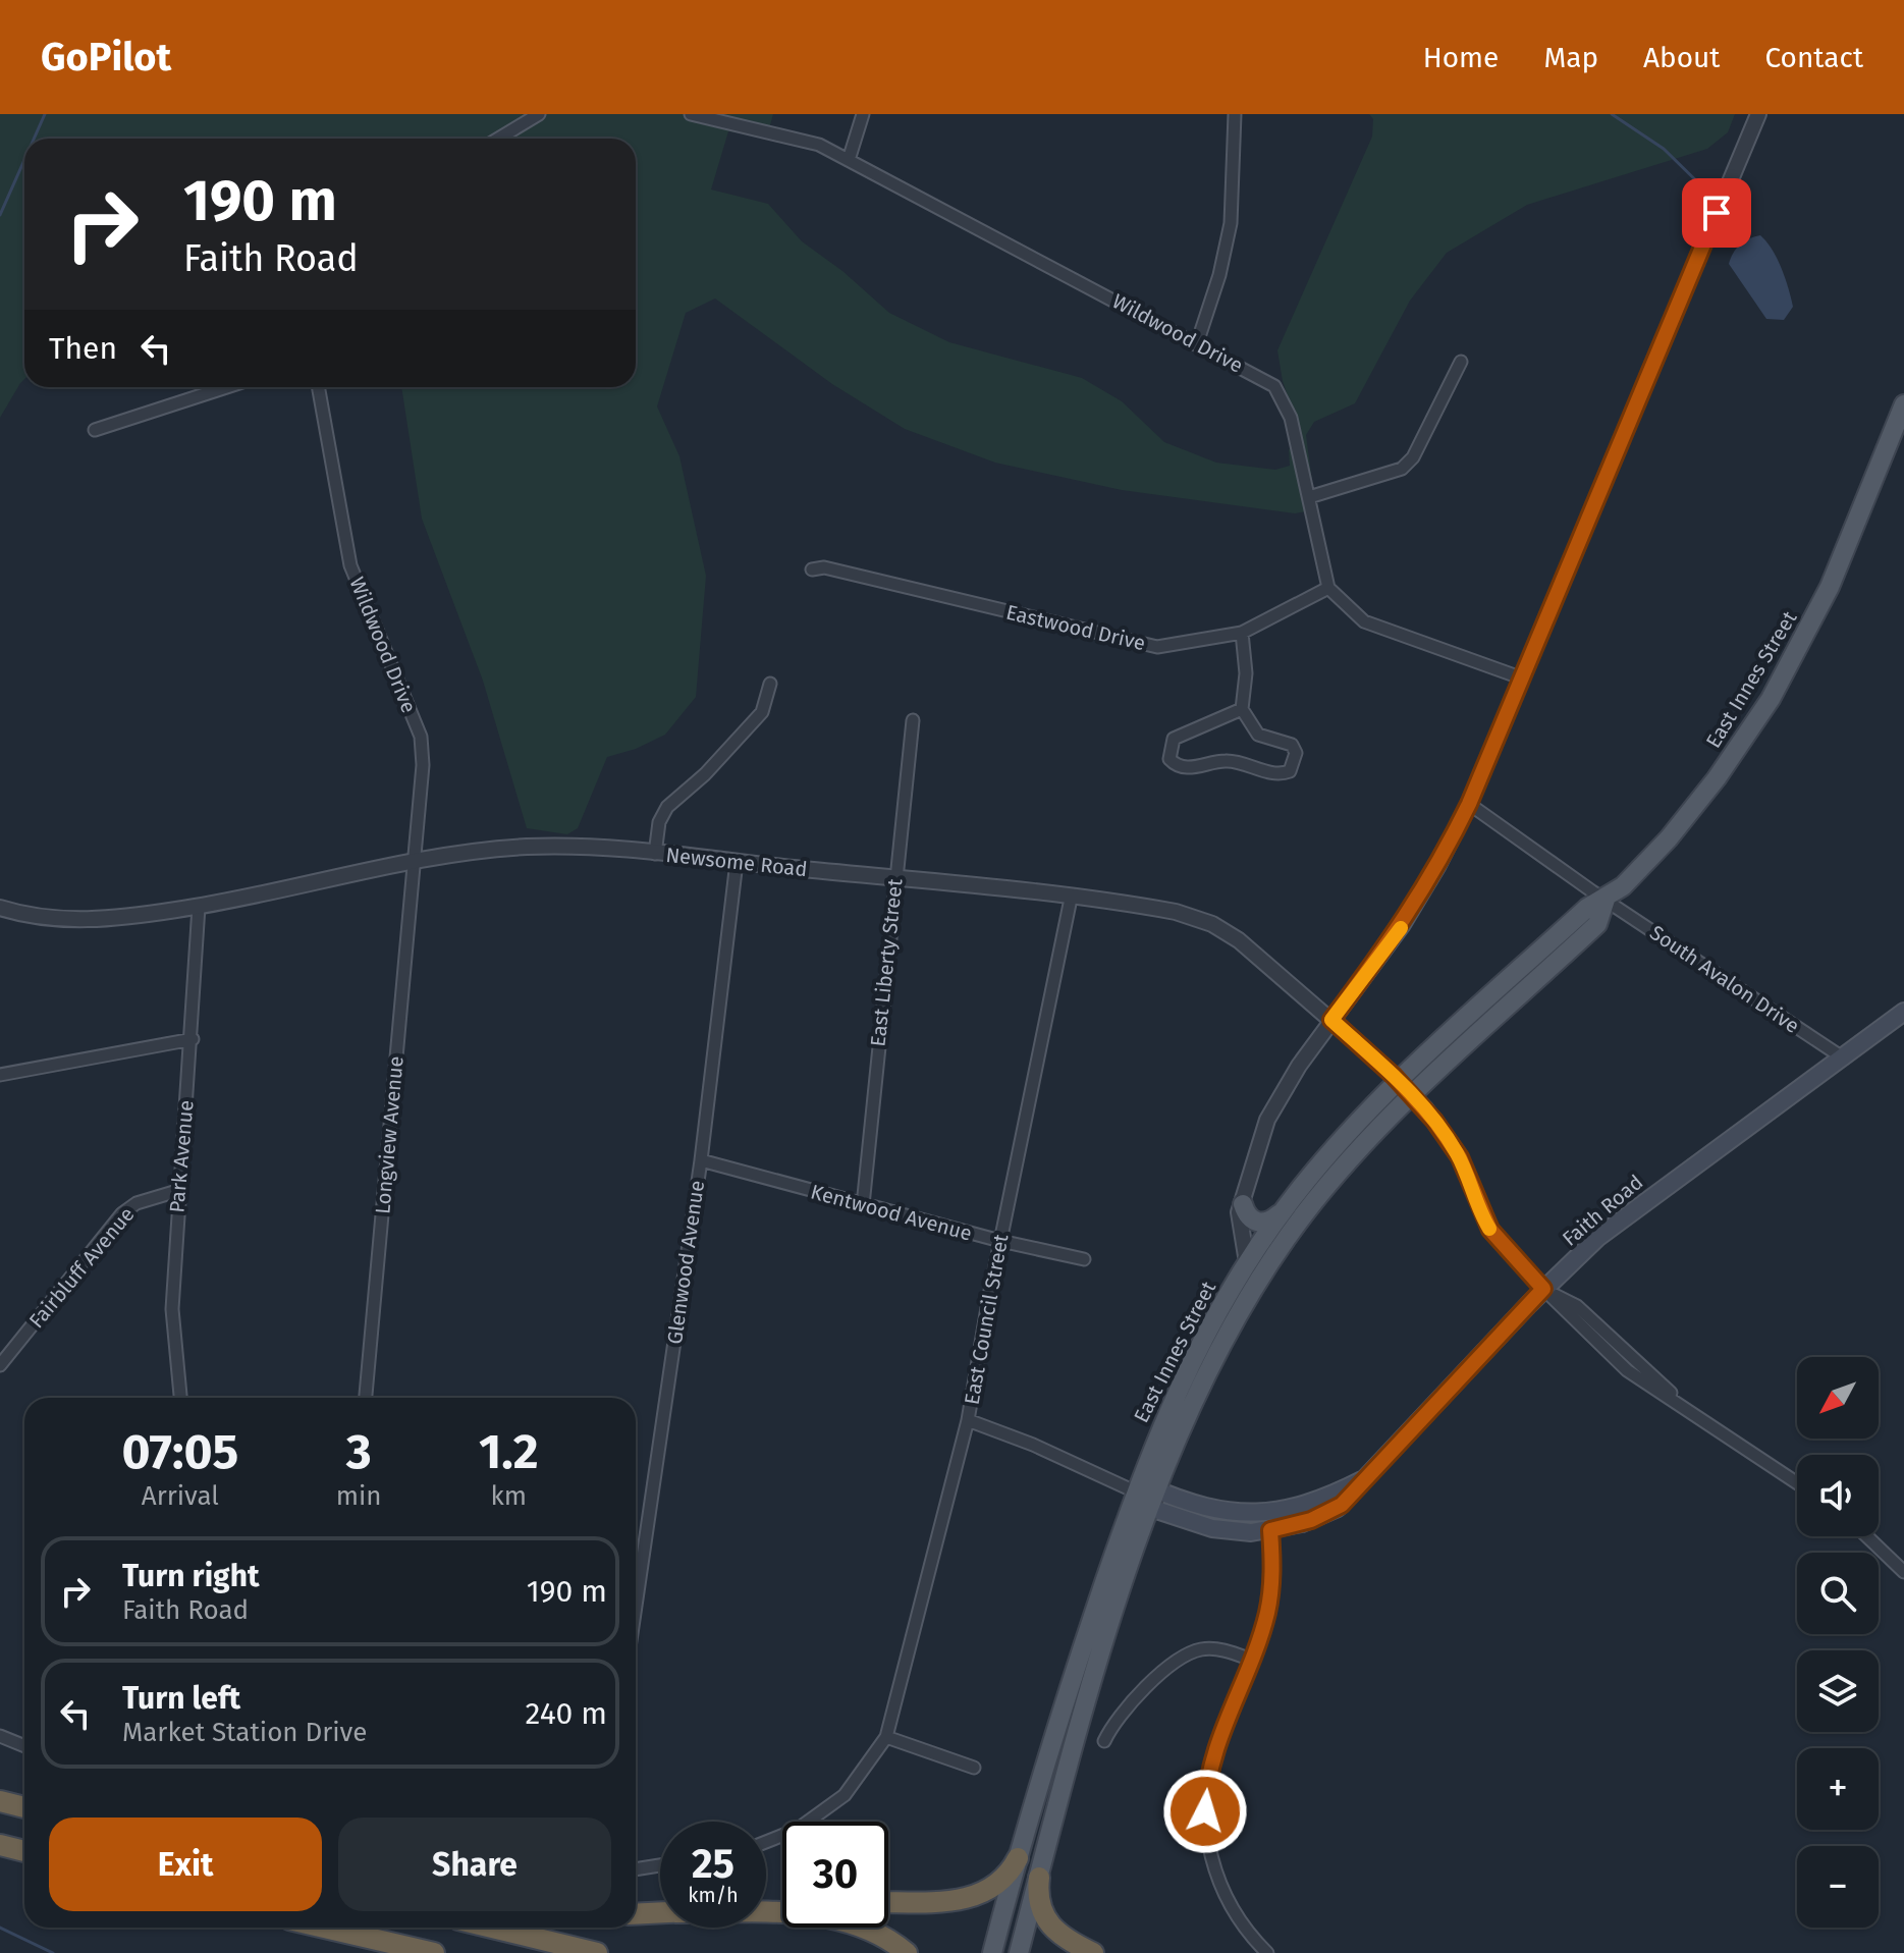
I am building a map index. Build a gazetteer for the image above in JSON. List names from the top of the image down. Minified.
{"streets":{"main road":["East Innes Street","Faith Road"],"street":["Wildwood Drive","Eastwood Drive","Newsome Road","East Liberty Street","South Avalon Drive","Longview Avenue","Park Avenue","Kentwood Avenue","Glenwood Avenue","Fairbluff Avenue","East Council Street"]},"crossings":[["Wildwood Drive","Eastwood Drive"],["Wildwood Drive","Newsome Road"],["Wildwood Drive","Longview Avenue"],["East Innes Street","Newsome Road"],["East Innes Street","South Avalon Drive"],["East Innes Street","Faith Road"],["Newsome Road","East Liberty Street"],["Newsome Road","Longview Avenue"],["Newsome Road","Park Avenue"],["Newsome Road","Faith Road"],["Newsome Road","Glenwood Avenue"],["Newsome Road","East Council Street"],["East Liberty Street","Kentwood Avenue"],["South Avalon Drive","Faith Road"],["Park Avenue","Fairbluff Avenue"],["Kentwood Avenue","Glenwood Avenue"],["Kentwood Avenue","East Council Street"]],"north":"bottom left","page":{"header":"GoPilot","nav":["Home","Map","About","Contact"],"turn":["190 m","Faith Road"],"then":"Then","map_buttons":["+","−"],"eta":["07:05","Arrival","3","min","1.2","km"],"list":[{"name":"Turn right","note":"Faith Road","value":"190 m"},{"name":"Turn left","note":"Market Station Drive","value":"240 m"}],"buttons":["Exit","Share"],"speed":"25 km/h","limit":"30"}}
